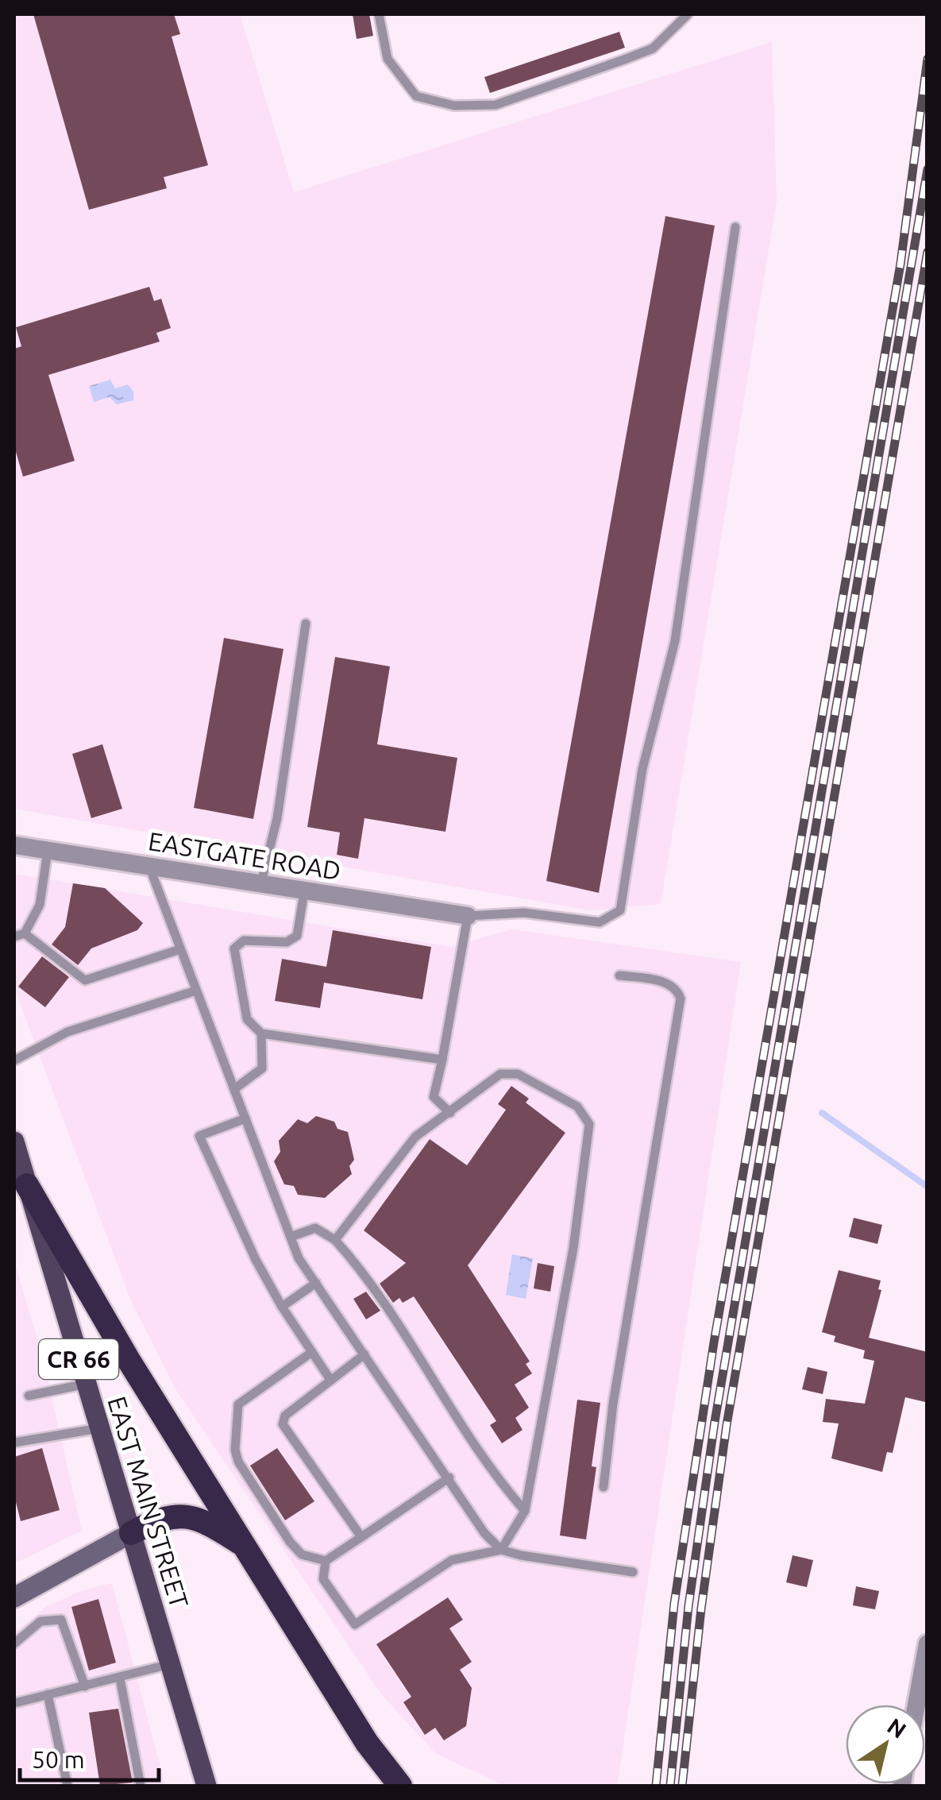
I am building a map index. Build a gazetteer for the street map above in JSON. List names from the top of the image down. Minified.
{"streets":{"main road":["CR 66","EAST MAIN STREET"],"street":["EASTGATE ROAD"]},"scale_bar":"50 m","north":"top right"}
